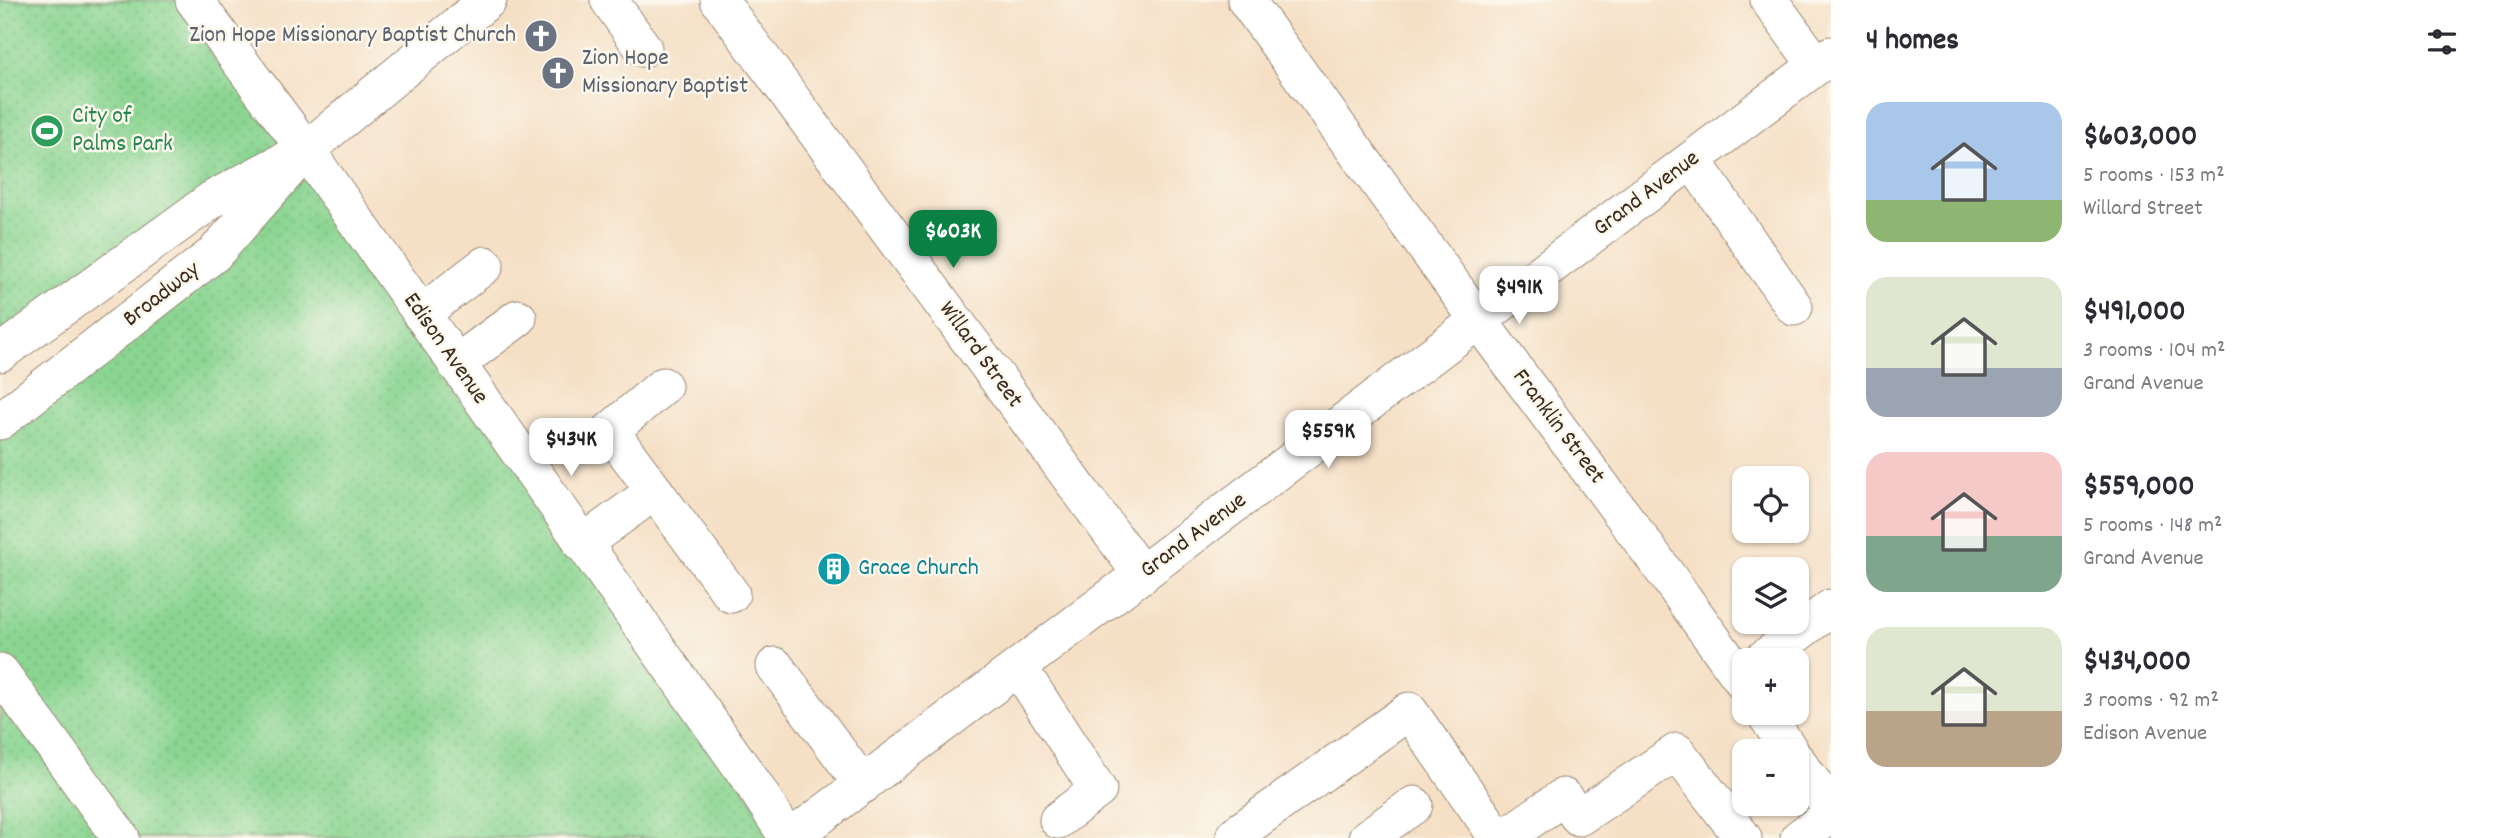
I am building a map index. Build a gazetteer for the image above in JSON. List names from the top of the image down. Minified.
{"streets":{"street":["Grand Avenue","Broadway","Edison Avenue","Willard Street","Franklin Street"]},"crossings":[["Grand Avenue","Edison Avenue"],["Grand Avenue","Willard Street"],["Grand Avenue","Franklin Street"],["Broadway","Edison Avenue"]],"places":{"church":["Zion Hope Missionary Baptist Church","Zion Hope Missionary Baptist"],"sports":["City of Palms Park"],"building":["Grace Church"]},"page":{"heading":"4 homes","list":[{"name":"$603,000","note":"5 rooms · 153 m² · Willard Street"},{"name":"$491,000","note":"3 rooms · 104 m² · Grand Avenue"},{"name":"$559,000","note":"5 rooms · 148 m² · Grand Avenue"},{"name":"$434,000","note":"3 rooms · 92 m² · Edison Avenue"}],"price":["$603K","$491K","$559K","$434K"],"map_buttons":["+","−"]}}
